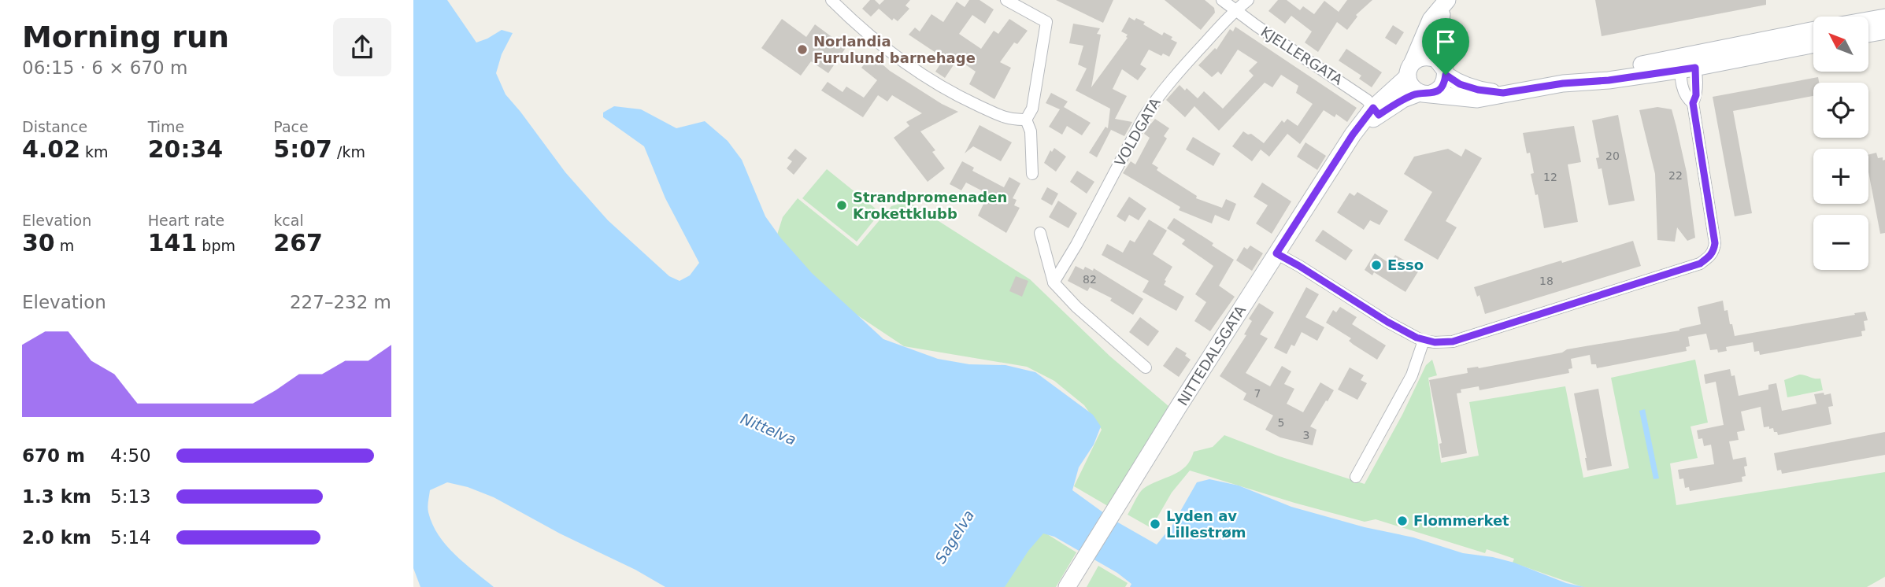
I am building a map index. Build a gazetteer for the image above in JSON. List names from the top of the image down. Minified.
{"streets":{"main road":["NITTEDALSGATA"],"street":["KJELLERGATA","VOLDGATA"]},"crossings":[["KJELLERGATA","VOLDGATA"],["KJELLERGATA","NITTEDALSGATA"]],"water":["Nittelva","Sagelva"],"places":["Norlandia Furulund barnehage","Strandpromenaden Krokettklubb","Esso","Flommerket","Lyden av Lillestrøm"],"house_numbers":["20","22","12","82","18","7","5","3"],"north":"top left","page":{"heading":["Morning run","06:15 · 6 × 670 m"],"map_buttons":["+","−"],"stats":[["Distance","4.02 km"],["Time","20:34"],["Pace","5:07 /km"],["Elevation","30 m"],["Heart rate","141 bpm"],["kcal","267"]],"chart":["Elevation","227–232 m"],"list":[{"name":"670 m","note":"4:50"},{"name":"1.3 km","note":"5:13"},{"name":"2.0 km","note":"5:14"}]}}
